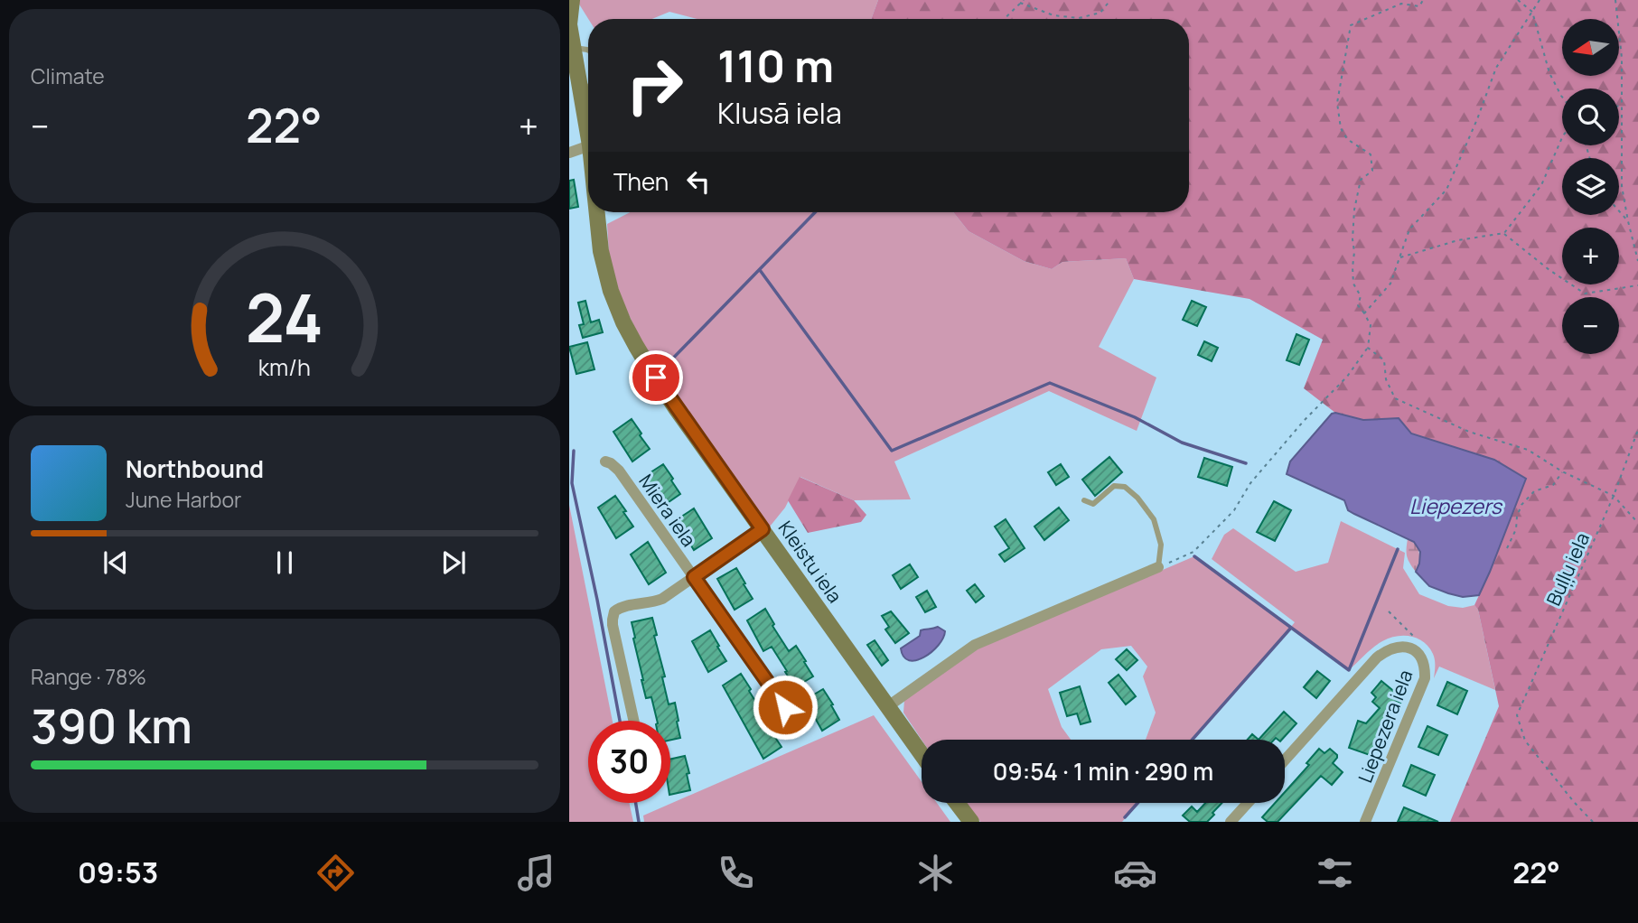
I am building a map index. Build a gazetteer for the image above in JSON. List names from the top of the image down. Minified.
{"streets":{"street":["Miera iela","Kleistu iela","Liepezera iela"],"path":["Buļļu iela"]},"water":["Liepezers"],"north":"left","page":{"tile":["Climate",["Range · 78%","390 km"]],"map_buttons":["+","−"],"turn":["110 m","Klusā iela"],"heat":["−","22°","+"],"then":"Then","song":["Northbound","June Harbor"],"limit":"30","trip":"09:54 · 1 min · 290 m","tabs":["09:53","22°"],"gauge":["24","km/h"]}}
